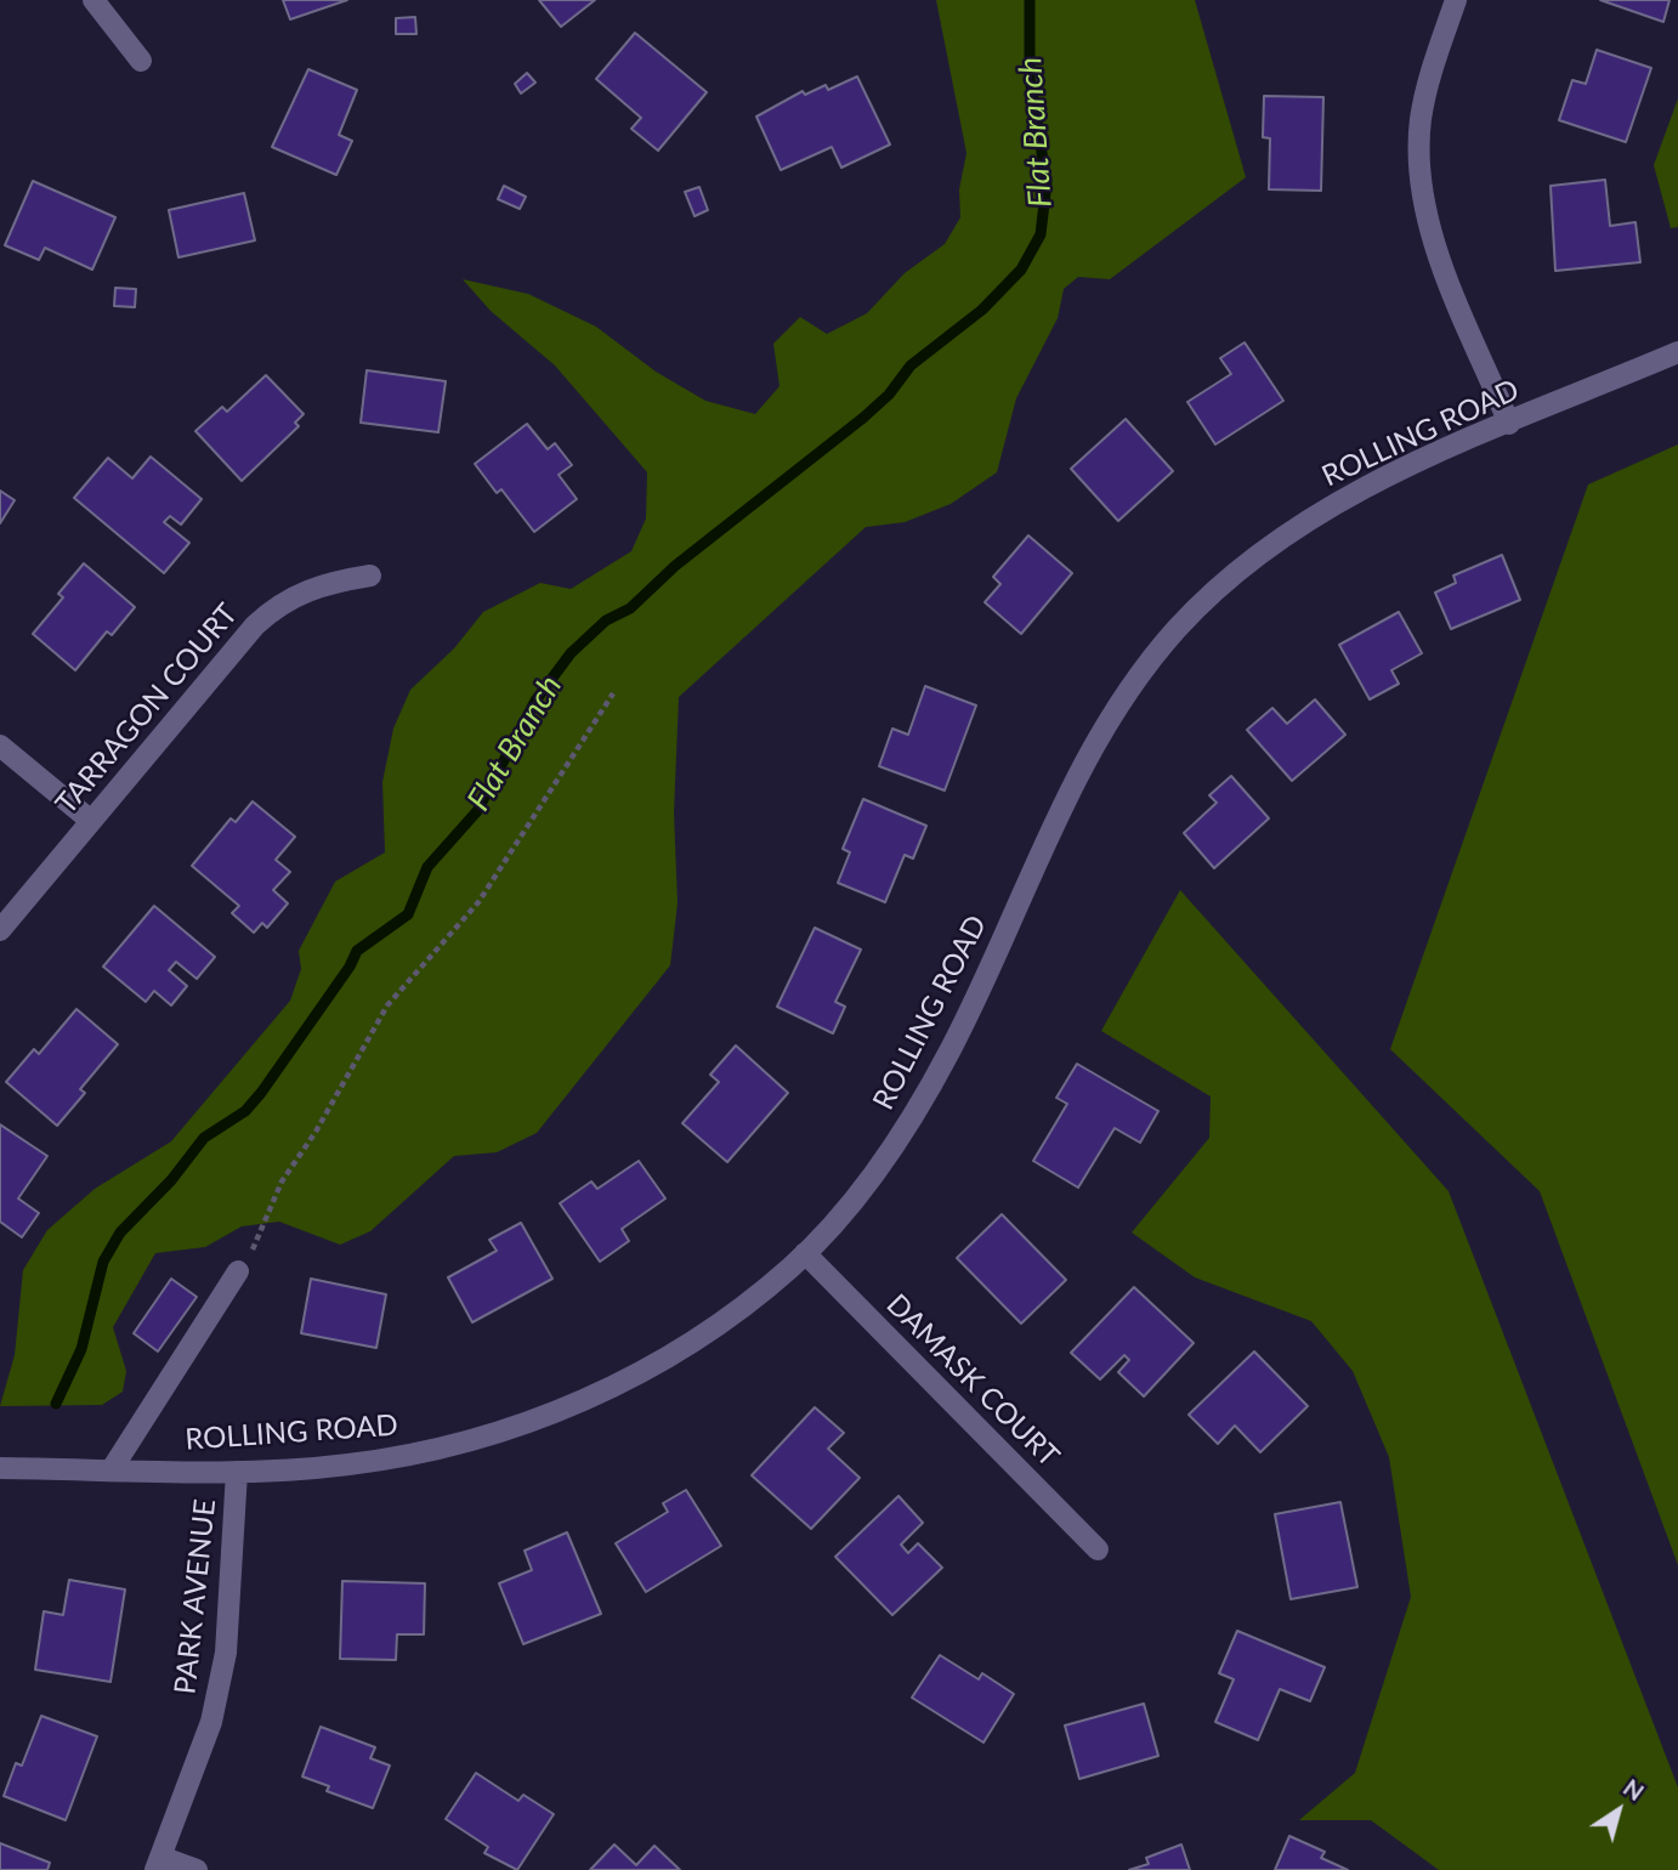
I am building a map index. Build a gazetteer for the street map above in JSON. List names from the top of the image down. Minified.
{"streets":{"street":["ROLLING ROAD","TARRAGON COURT","DAMASK COURT","PARK AVENUE"]},"crossings":[["ROLLING ROAD","DAMASK COURT"],["ROLLING ROAD","PARK AVENUE"]],"water":["Flat Branch"],"north":"top right"}
